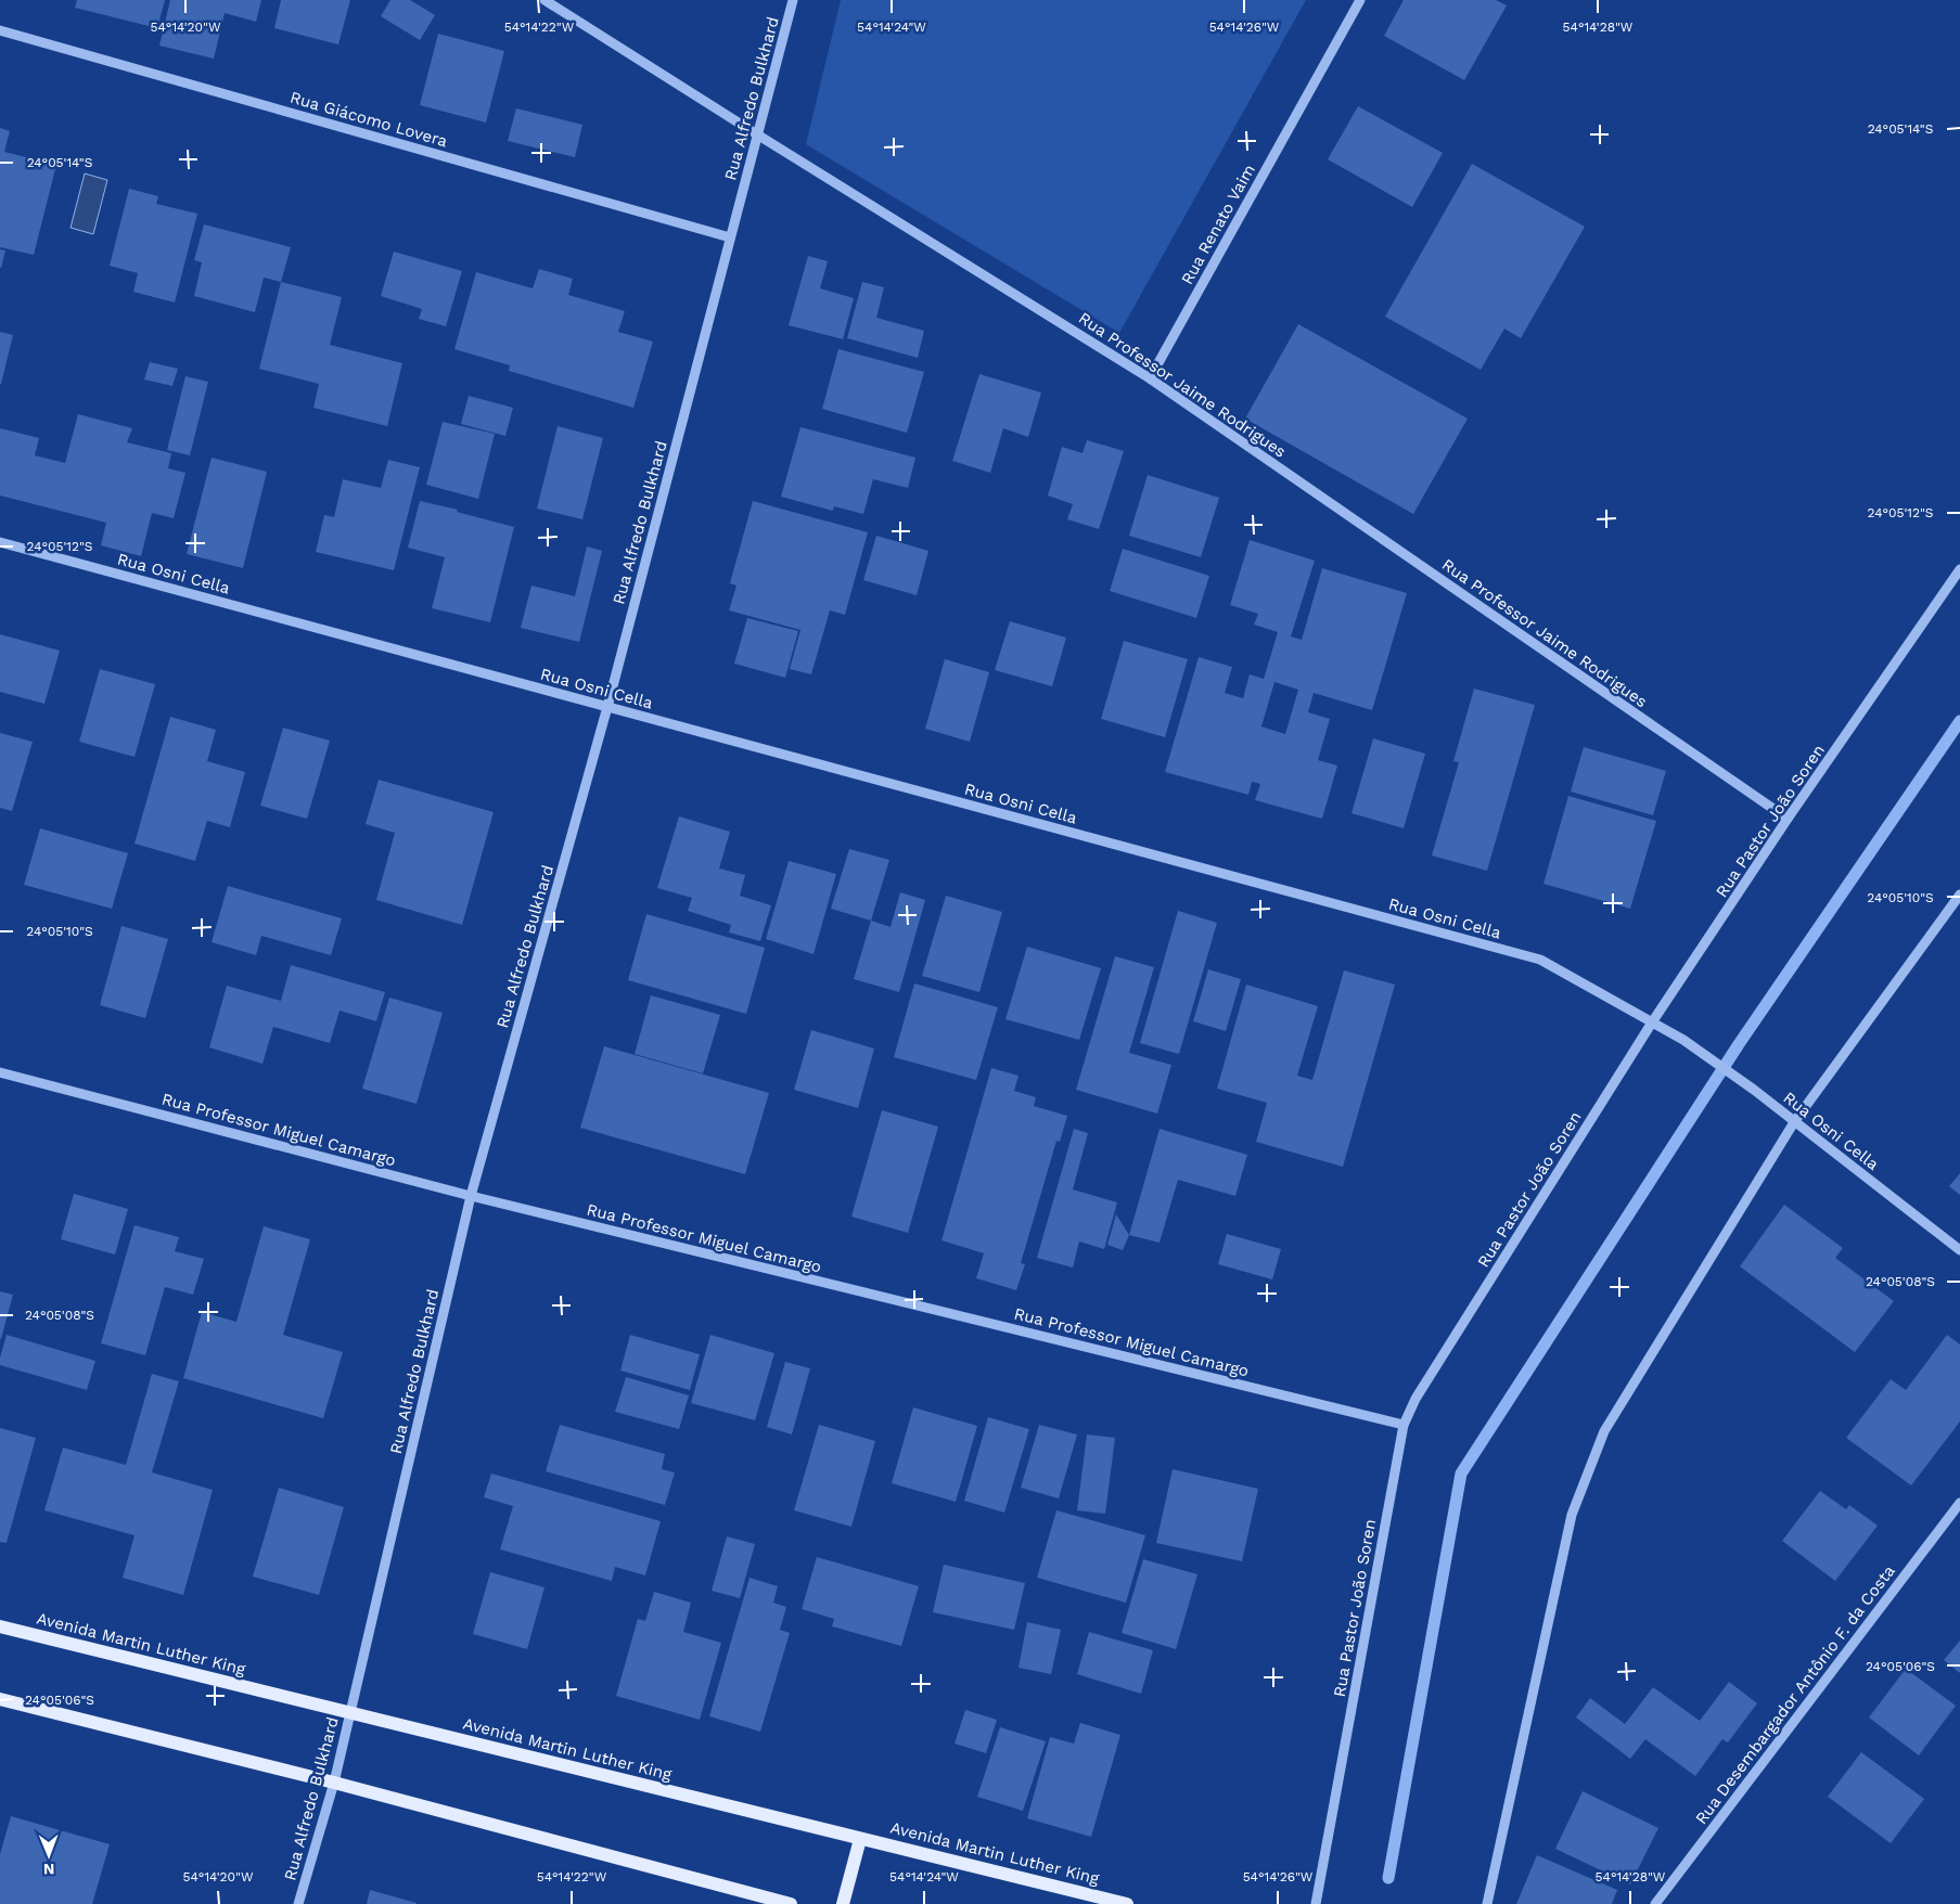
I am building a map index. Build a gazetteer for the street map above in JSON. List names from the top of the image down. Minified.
{"streets":{"main road":["Avenida Martin Luther King"],"street":["Rua Alfredo Bulkhard","Rua Giácomo Lovera","Rua Renato Vaim","Rua Professor Jaime Rodrigues","Rua Osni Cella","Rua Pastor João Soren","Rua Professor Miguel Camargo","Rua Desembargador Antônio F. da Costa"]},"crossings":[["Rua Alfredo Bulkhard","Rua Giácomo Lovera"],["Rua Alfredo Bulkhard","Rua Professor Jaime Rodrigues"],["Rua Alfredo Bulkhard","Rua Osni Cella"],["Rua Alfredo Bulkhard","Rua Professor Miguel Camargo"],["Rua Alfredo Bulkhard","Avenida Martin Luther King"],["Rua Renato Vaim","Rua Professor Jaime Rodrigues"],["Rua Professor Jaime Rodrigues","Rua Pastor João Soren"],["Rua Osni Cella","Rua Pastor João Soren"],["Rua Pastor João Soren","Rua Professor Miguel Camargo"]],"north":"bottom","coordinates":["54°14'20\"W","54°14'22\"W","54°14'24\"W","54°14'26\"W","54°14'28\"W","24°05'14\"S","24°05'12\"S","24°05'10\"S","24°05'08\"S","24°05'06\"S"]}
